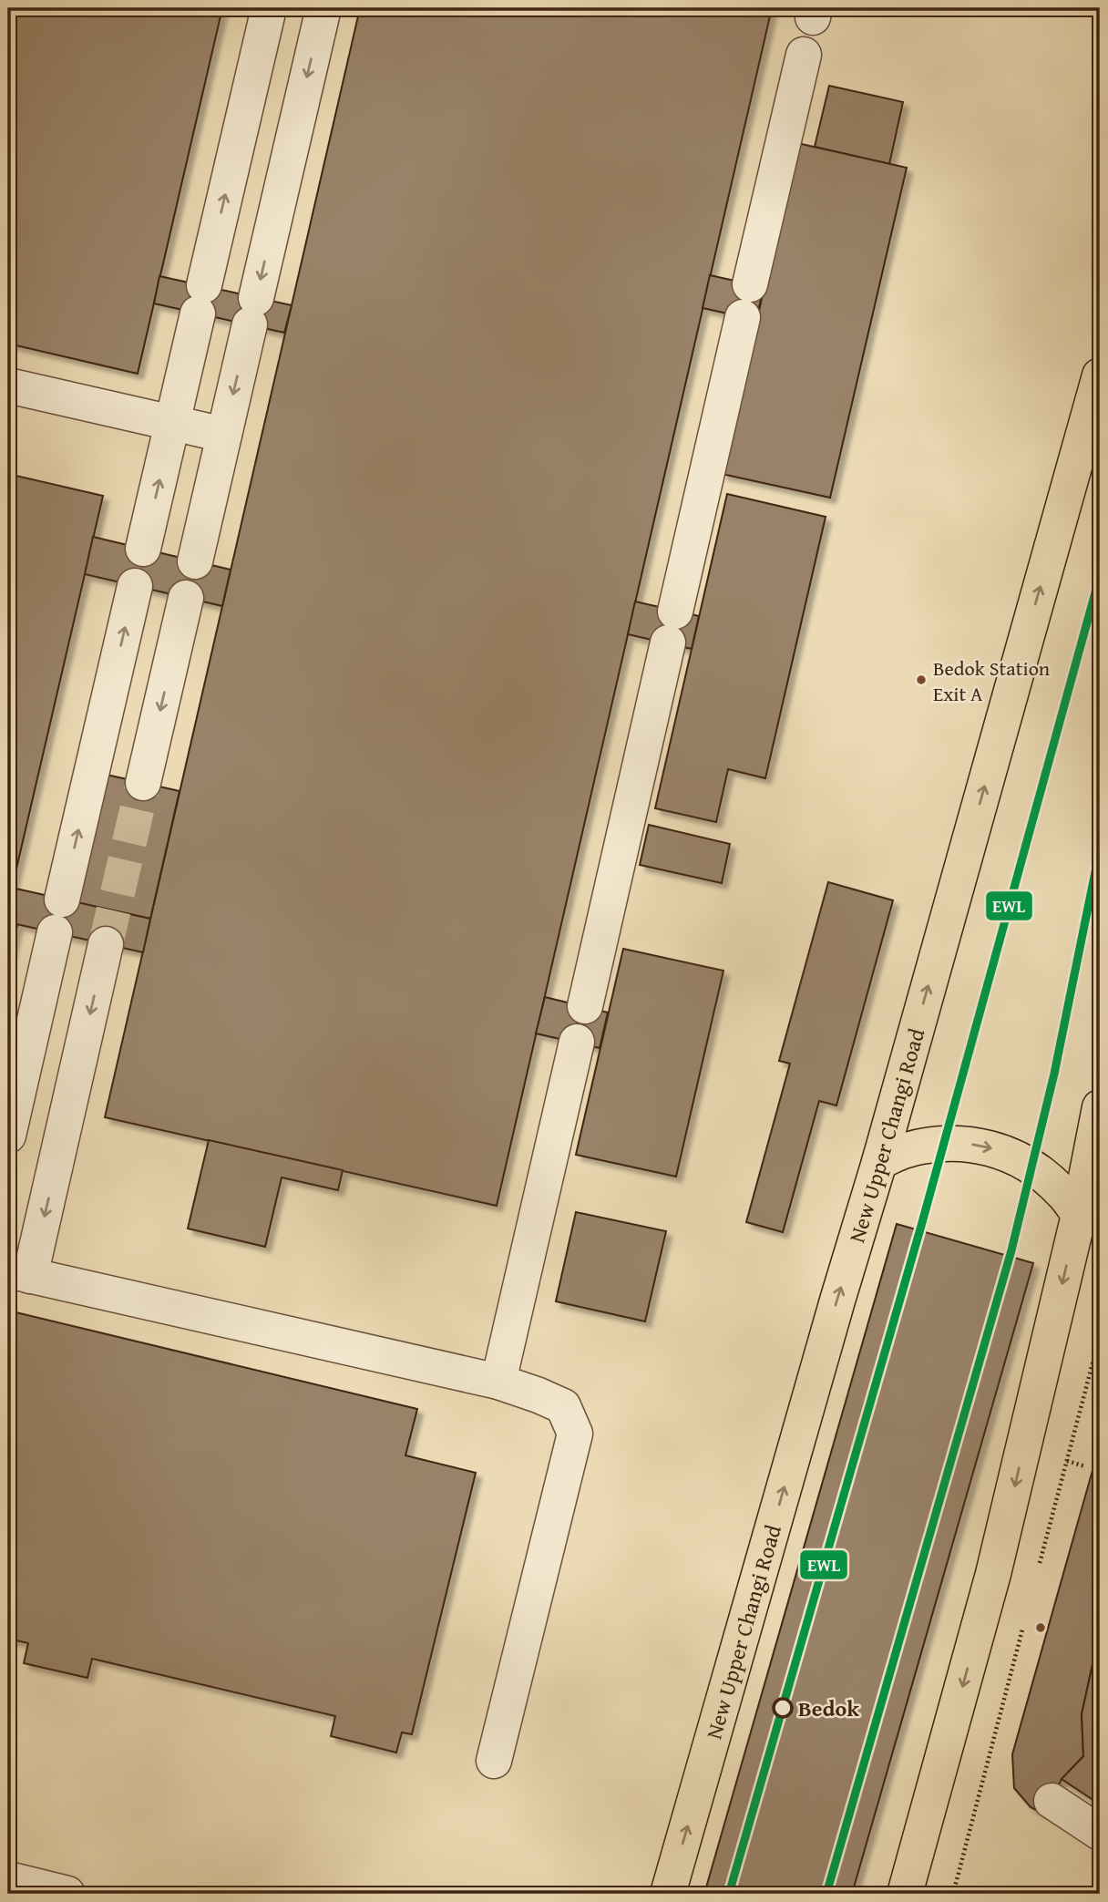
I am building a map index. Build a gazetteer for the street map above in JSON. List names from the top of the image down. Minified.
{"streets":{"main road":["New Upper Changi Road"]},"places":["Bedok Station Exit A","Bedok"],"lines":["transit line EWL"]}
